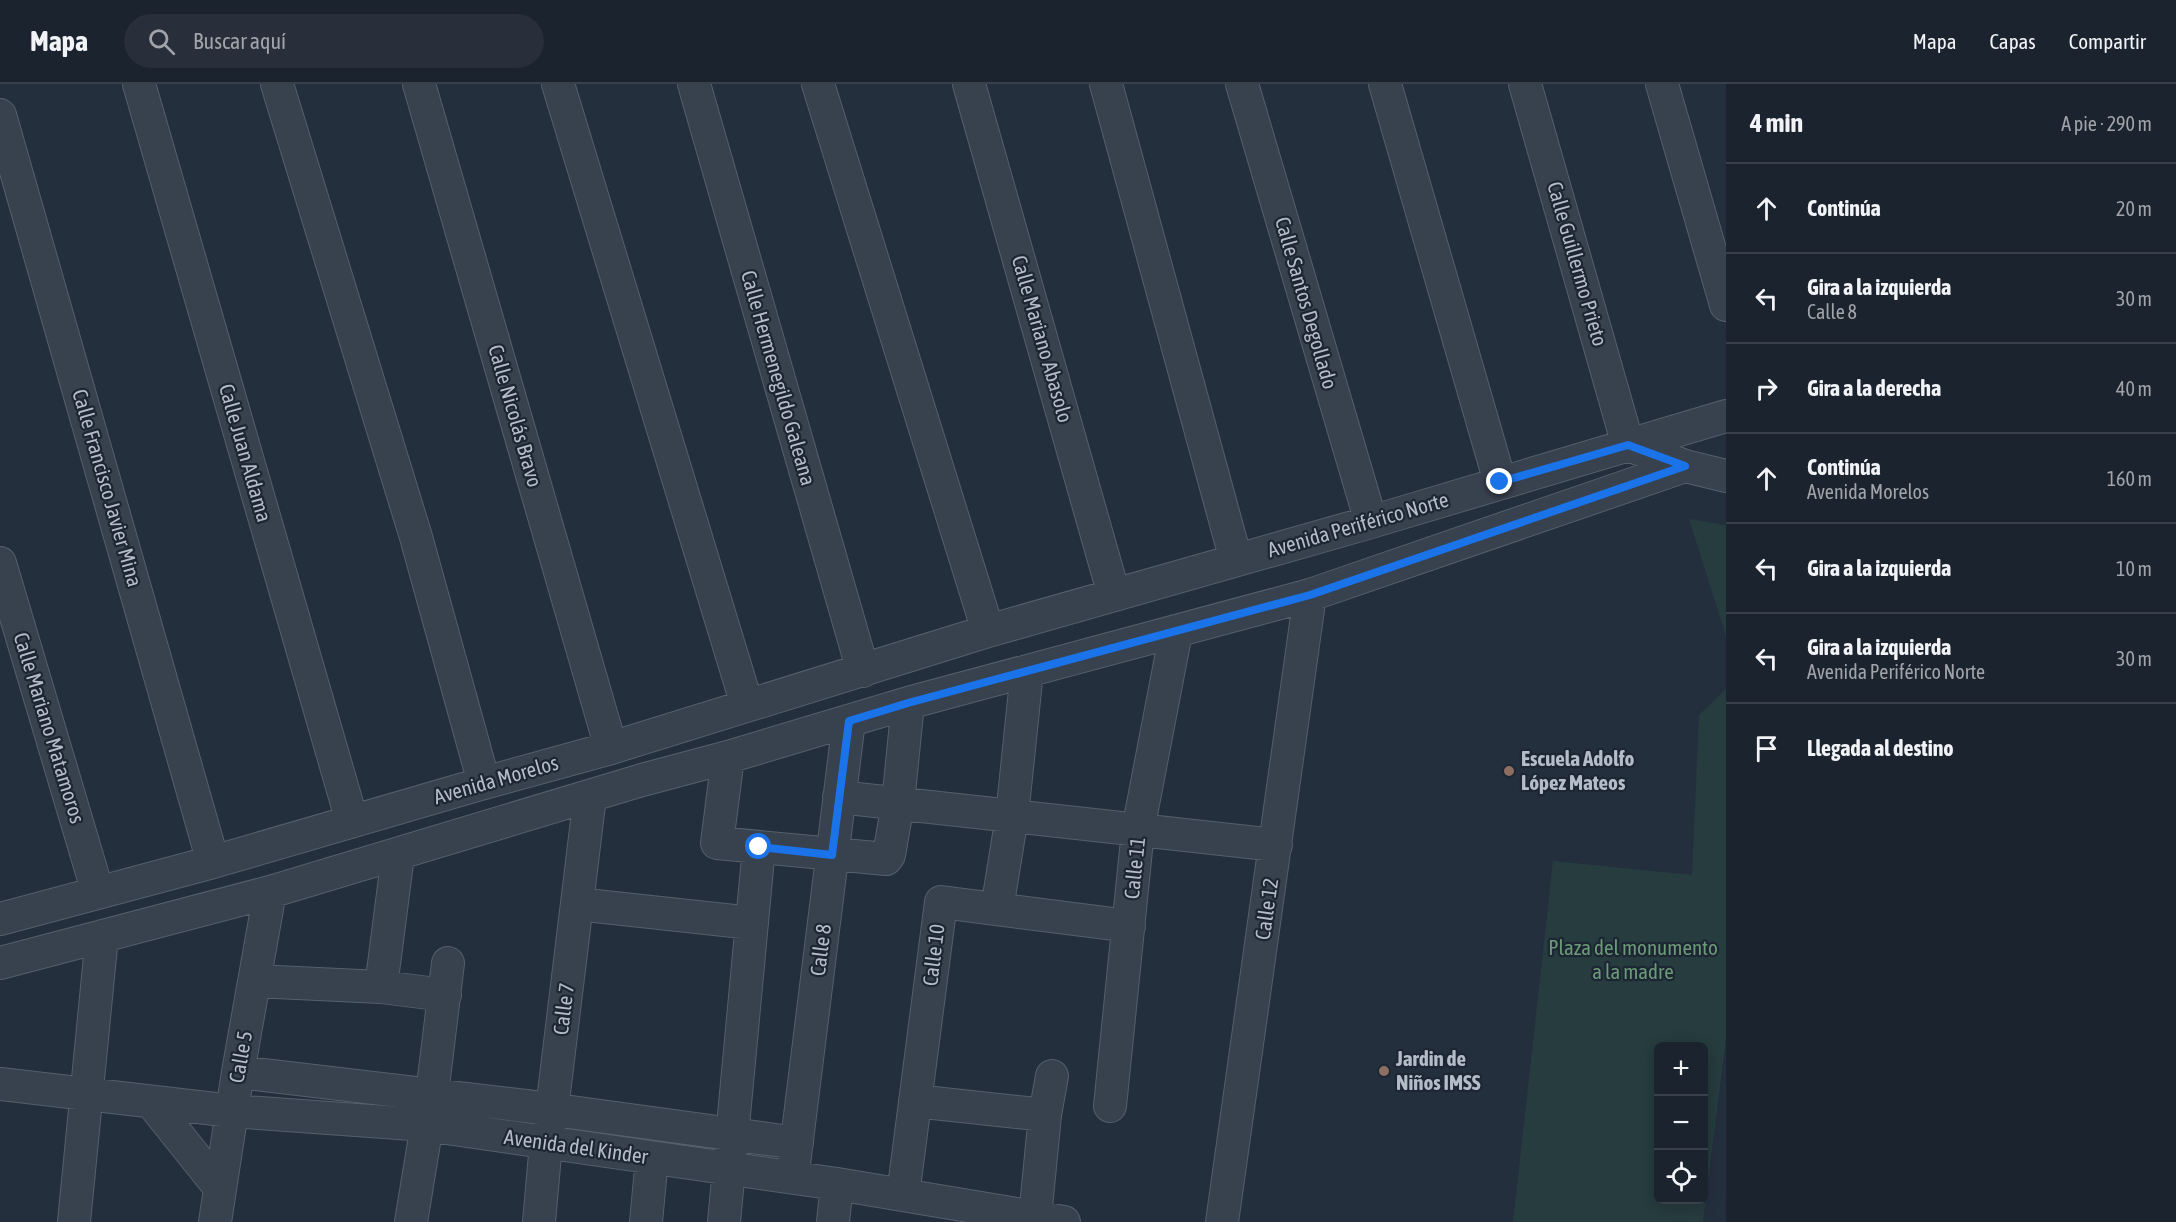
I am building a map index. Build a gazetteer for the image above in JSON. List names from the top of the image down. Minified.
{"streets":{"street":["Calle Guillermo Prieto","Calle Santos Degollado","Calle Mariano Abasolo","Calle Hermenegildo Galeana","Calle Nicolás Bravo","Calle Juan Aldama","Calle Francisco Javier Mina","Avenida Periférico Norte","Calle Mariano Matamoros","Avenida Morelos","Calle 11","Calle 12","Calle 8","Calle 10","Calle 7","Calle 5","Avenida del Kinder"]},"crossings":[["Calle Guillermo Prieto","Avenida Periférico Norte"],["Calle Santos Degollado","Avenida Periférico Norte"],["Calle Mariano Abasolo","Avenida Periférico Norte"],["Calle Hermenegildo Galeana","Avenida Morelos"],["Calle Nicolás Bravo","Avenida Morelos"],["Calle Juan Aldama","Avenida Morelos"],["Calle Francisco Javier Mina","Avenida Morelos"],["Avenida Periférico Norte","Avenida Morelos"],["Calle Mariano Matamoros","Avenida Morelos"],["Avenida Morelos","Calle 8"],["Avenida Morelos","Calle 7"],["Avenida Morelos","Calle 5"],["Calle 8","Avenida del Kinder"],["Calle 10","Avenida del Kinder"],["Calle 7","Avenida del Kinder"],["Calle 5","Avenida del Kinder"]],"parks":["Plaza del monumento a la madre"],"places":["Escuela Adolfo López Mateos","Jardin de Niños IMSS"],"page":{"header":"Mapa","search":"Buscar aquí","nav":["Mapa","Capas","Compartir"],"heading":["4 min","A pie · 290 m"],"list":[["Continúa","20 m"],["Gira a la izquierda","Calle 8","30 m"],["Gira a la derecha","40 m"],["Continúa","Avenida Morelos","160 m"],["Gira a la izquierda","10 m"],["Gira a la izquierda","Avenida Periférico Norte","30 m"],"Llegada al destino"],"map_buttons":["+","−"]}}
